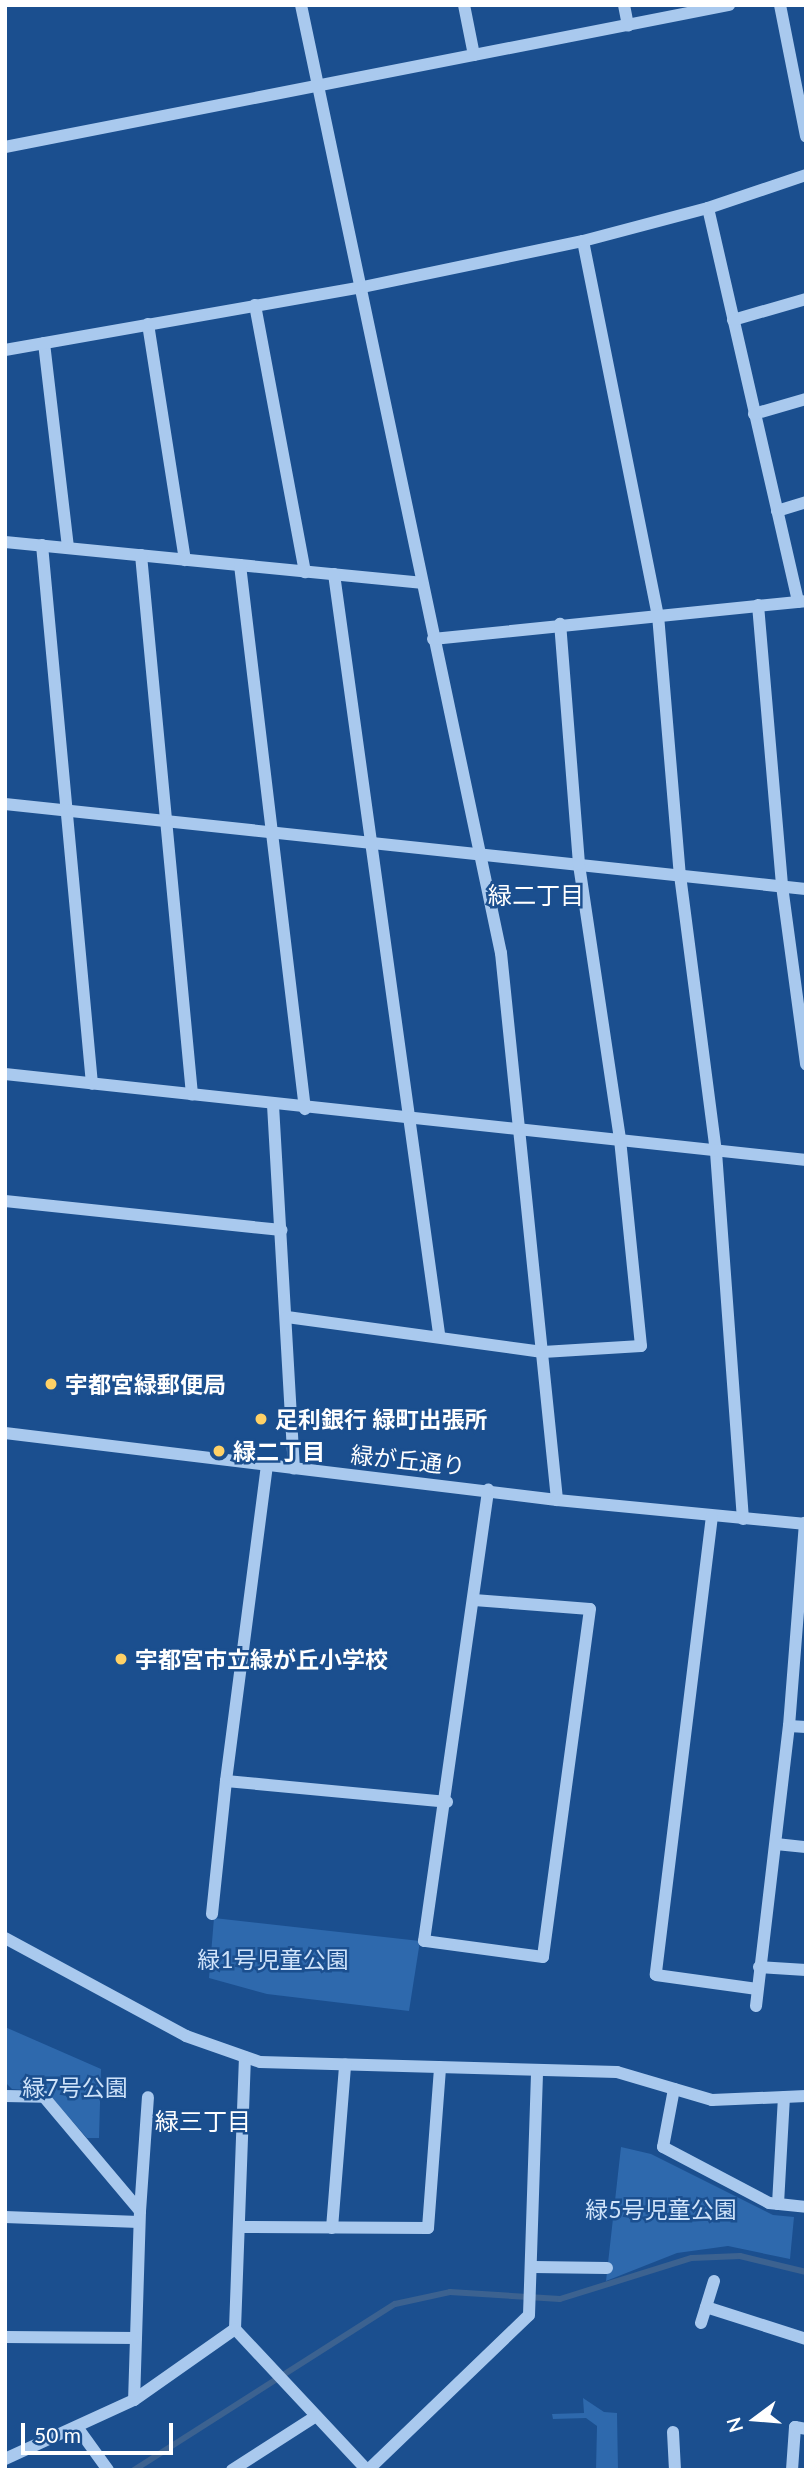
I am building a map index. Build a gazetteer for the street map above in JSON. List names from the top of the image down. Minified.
{"streets":{"street":["緑が丘通り"]},"districts":["緑二丁目","緑三丁目"],"parks":["緑1号児童公園","緑7号公園","緑5号児童公園"],"places":["宇都宮緑郵便局","足利銀行 緑町出張所","緑二丁目","宇都宮市立緑が丘小学校"],"scale_bar":"50 m","north":"left"}
